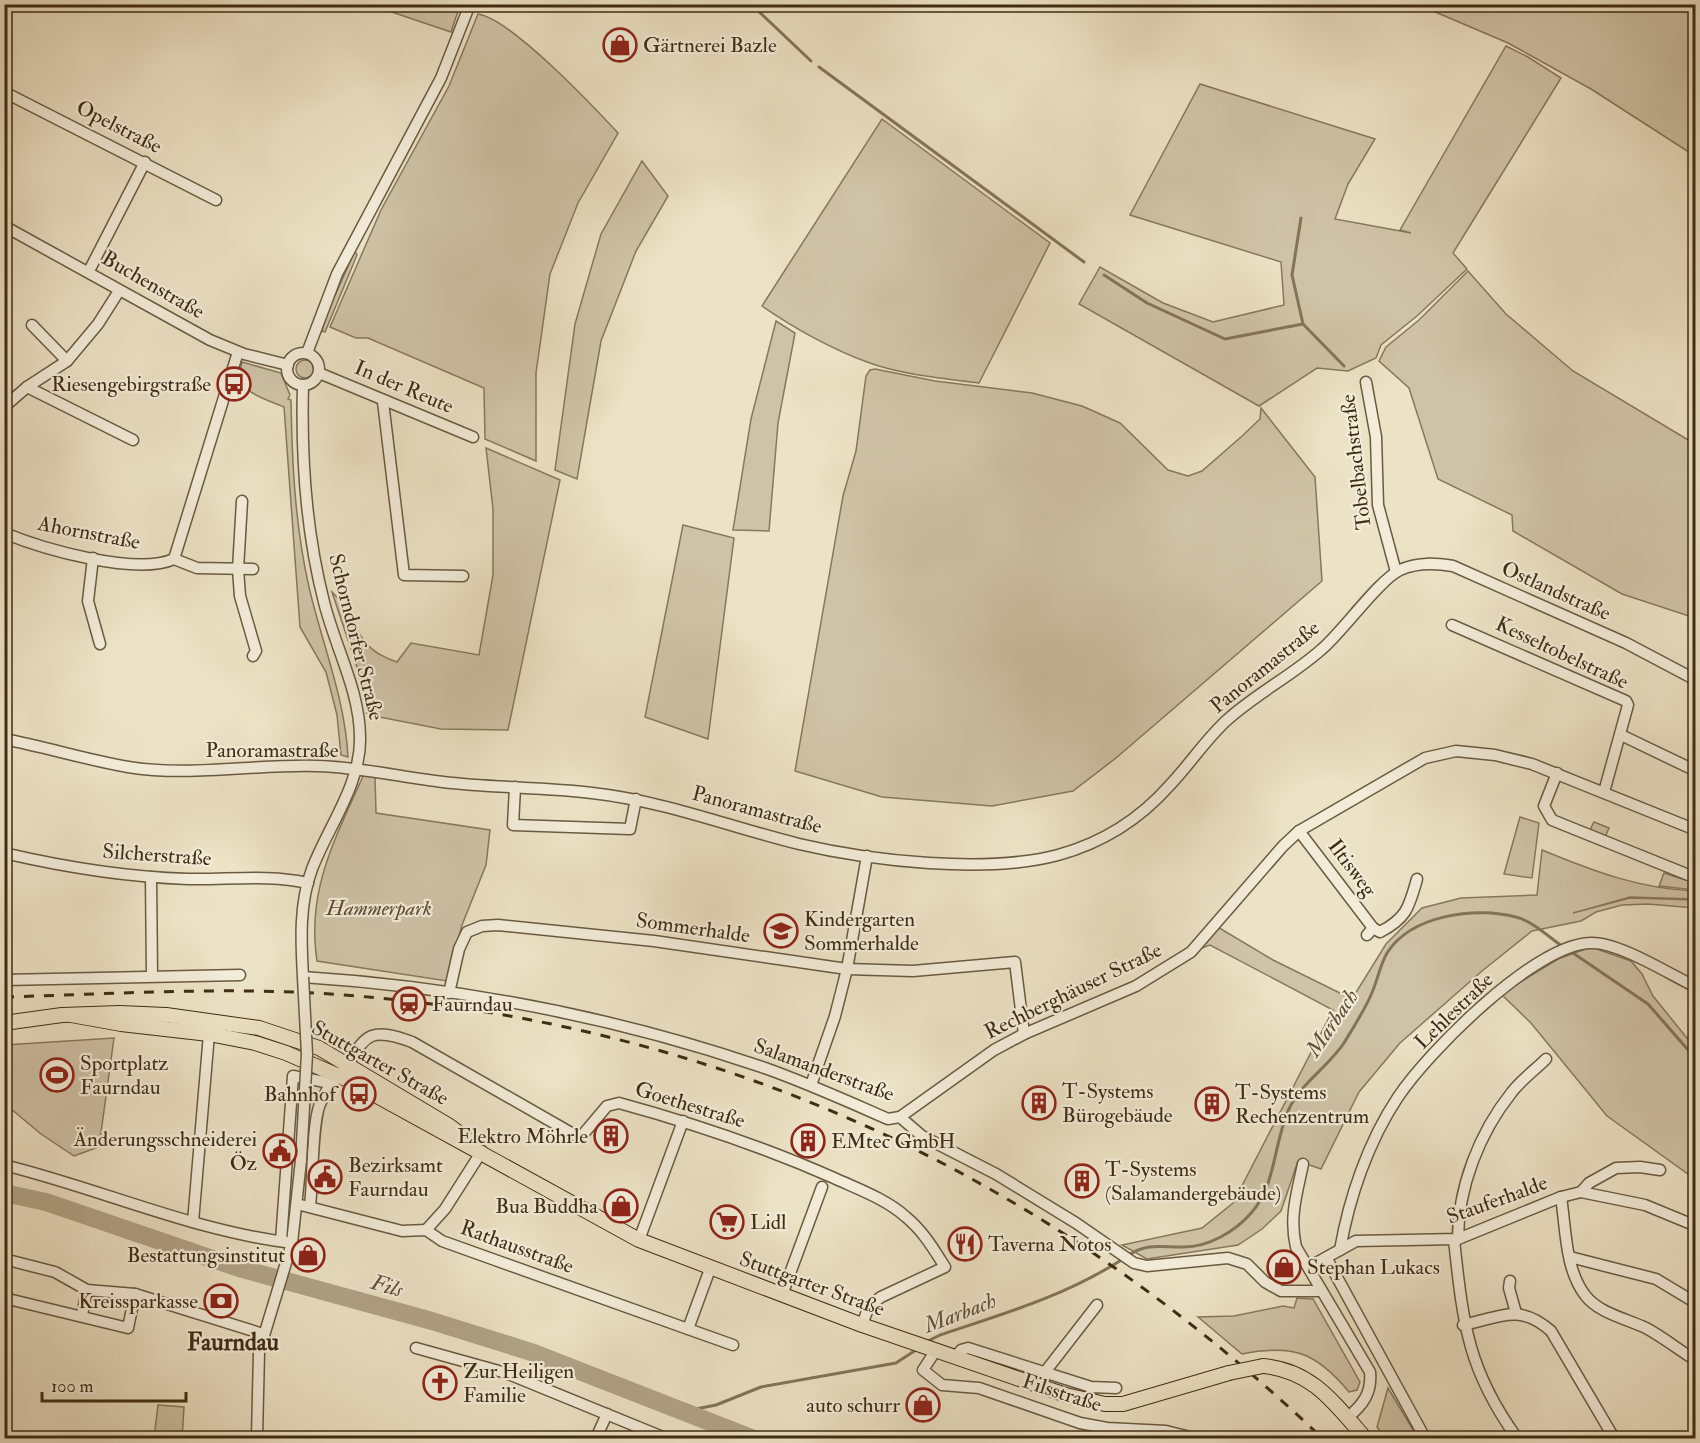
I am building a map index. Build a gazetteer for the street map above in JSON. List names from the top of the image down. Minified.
{"streets":{"main road":["Stuttgarter Straße"],"street":["Opelstraße","Buchenstraße","In der Reute","Tobelbachstraße","Ahornstraße","Ostlandstraße","Schorndorfer Straße","Kesseltobelstraße","Panoramastraße","Silcherstraße","Iltisweg","Sommerhalde","Rechberghäuser Straße","Lehlestraße","Salamanderstraße","Goethestraße","Stauferhalde","Rathausstraße","Filsstraße"]},"crossings":[["Buchenstraße","In der Reute"],["Buchenstraße","Schorndorfer Straße"],["In der Reute","Schorndorfer Straße"],["Tobelbachstraße","Ostlandstraße"],["Tobelbachstraße","Panoramastraße"],["Ostlandstraße","Panoramastraße"],["Schorndorfer Straße","Panoramastraße"],["Schorndorfer Straße","Silcherstraße"],["Schorndorfer Straße","Salamanderstraße"],["Schorndorfer Straße","Rathausstraße"],["Kesseltobelstraße","Rechberghäuser Straße"],["Iltisweg","Rechberghäuser Straße"],["Sommerhalde","Rechberghäuser Straße"],["Sommerhalde","Salamanderstraße"],["Rechberghäuser Straße","Salamanderstraße"],["Lehlestraße","Stauferhalde"],["Stuttgarter Straße","Goethestraße"],["Stuttgarter Straße","Filsstraße"]],"districts":["Faurndau"],"water":["Marbach","Fils"],"parks":["Hammerpark"],"places":{"shop":["Gärtnerei Bazle","Bua Buddha","Bestattungsinstitut","Stephan Lukacs","auto schurr"],"bus stop":["Riesengebirgstraße","Bahnhof"],"school or university":["Kindergarten Sommerhalde"],"station":["Faurndau"],"sports":["Sportplatz Faurndau"],"building":["T-Systems Bürogebäude","T-Systems Rechenzentrum","Elektro Möhrle","EMtec GmbH","T-Systems (Salamandergebäude)"],"public building":["Änderungsschneiderei Öz","Bezirksamt Faurndau"],"supermarket":["Lidl"],"restaurant":["Taverna Notos"],"bank":["Kreissparkasse"],"church":["Zur Heiligen Familie"]},"scale_bar":"100 m"}
